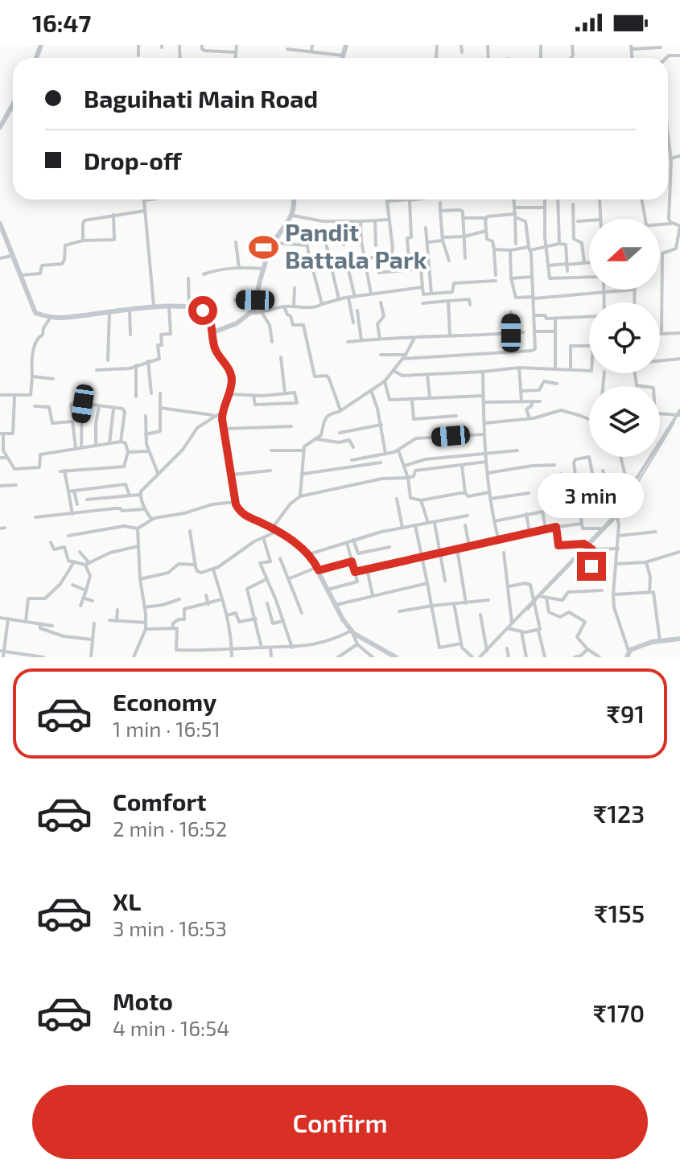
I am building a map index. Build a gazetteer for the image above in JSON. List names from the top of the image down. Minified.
{"places":{"sports":["Pandit Battala Park"]},"north":"left","page":{"status":"16:47","banner":["Baguihati Main Road","Drop-off"],"bubble":"3 min","list":[{"name":"Economy","note":"1 min · 16:51","value":"₹91"},{"name":"Comfort","note":"2 min · 16:52","value":"₹123"},{"name":"XL","note":"3 min · 16:53","value":"₹155"},{"name":"Moto","note":"4 min · 16:54","value":"₹170"}],"buttons":"Confirm"}}
